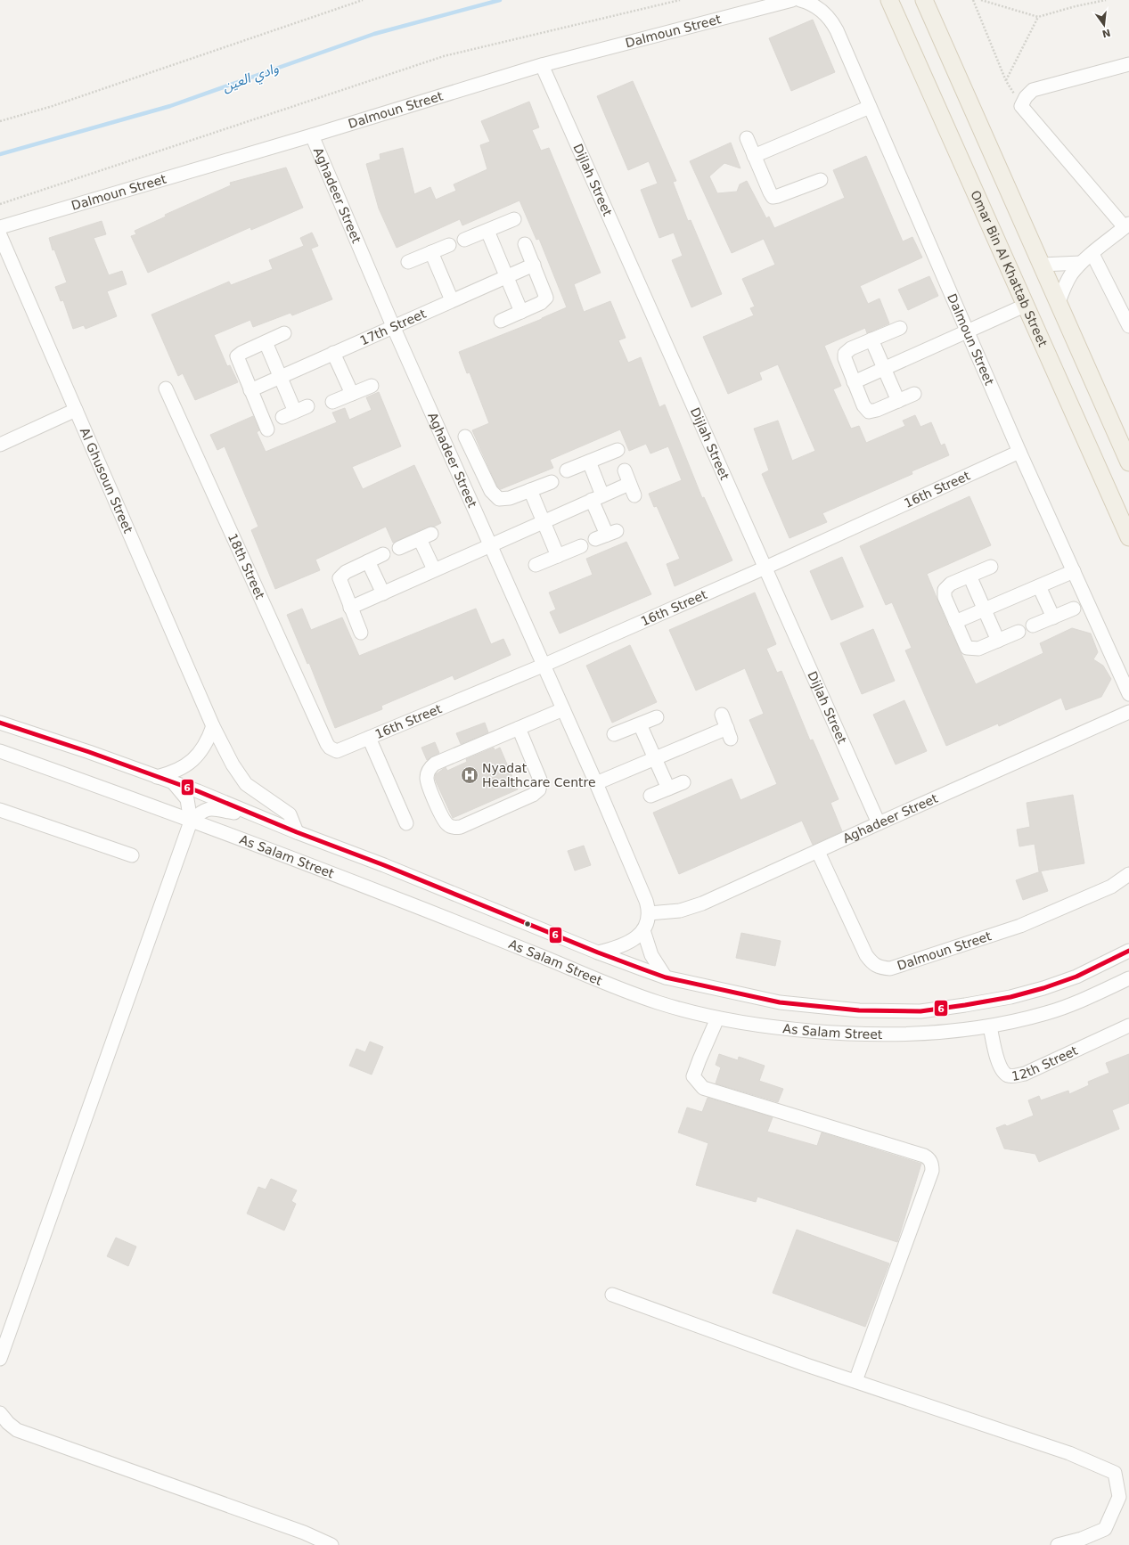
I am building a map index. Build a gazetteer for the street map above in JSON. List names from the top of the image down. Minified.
{"streets":{"main road":["Omar Bin Al Khattab Street"],"street":["Dalmoun Street","Dijlah Street","Aghadeer Street","17th Street","Al Ghusoun Street","16th Street","18th Street","As Salam Street","12th Street"]},"crossings":[["Dalmoun Street","Dijlah Street"],["Dalmoun Street","Aghadeer Street"],["Dalmoun Street","16th Street"],["Dijlah Street","Aghadeer Street"],["Dijlah Street","16th Street"],["Aghadeer Street","17th Street"],["Aghadeer Street","16th Street"],["Al Ghusoun Street","As Salam Street"],["16th Street","18th Street"],["As Salam Street","12th Street"]],"water":["وادي العين"],"places":{"hospital":["Nyadat Healthcare Centre"]},"lines":["transit line 6"],"north":"bottom"}
